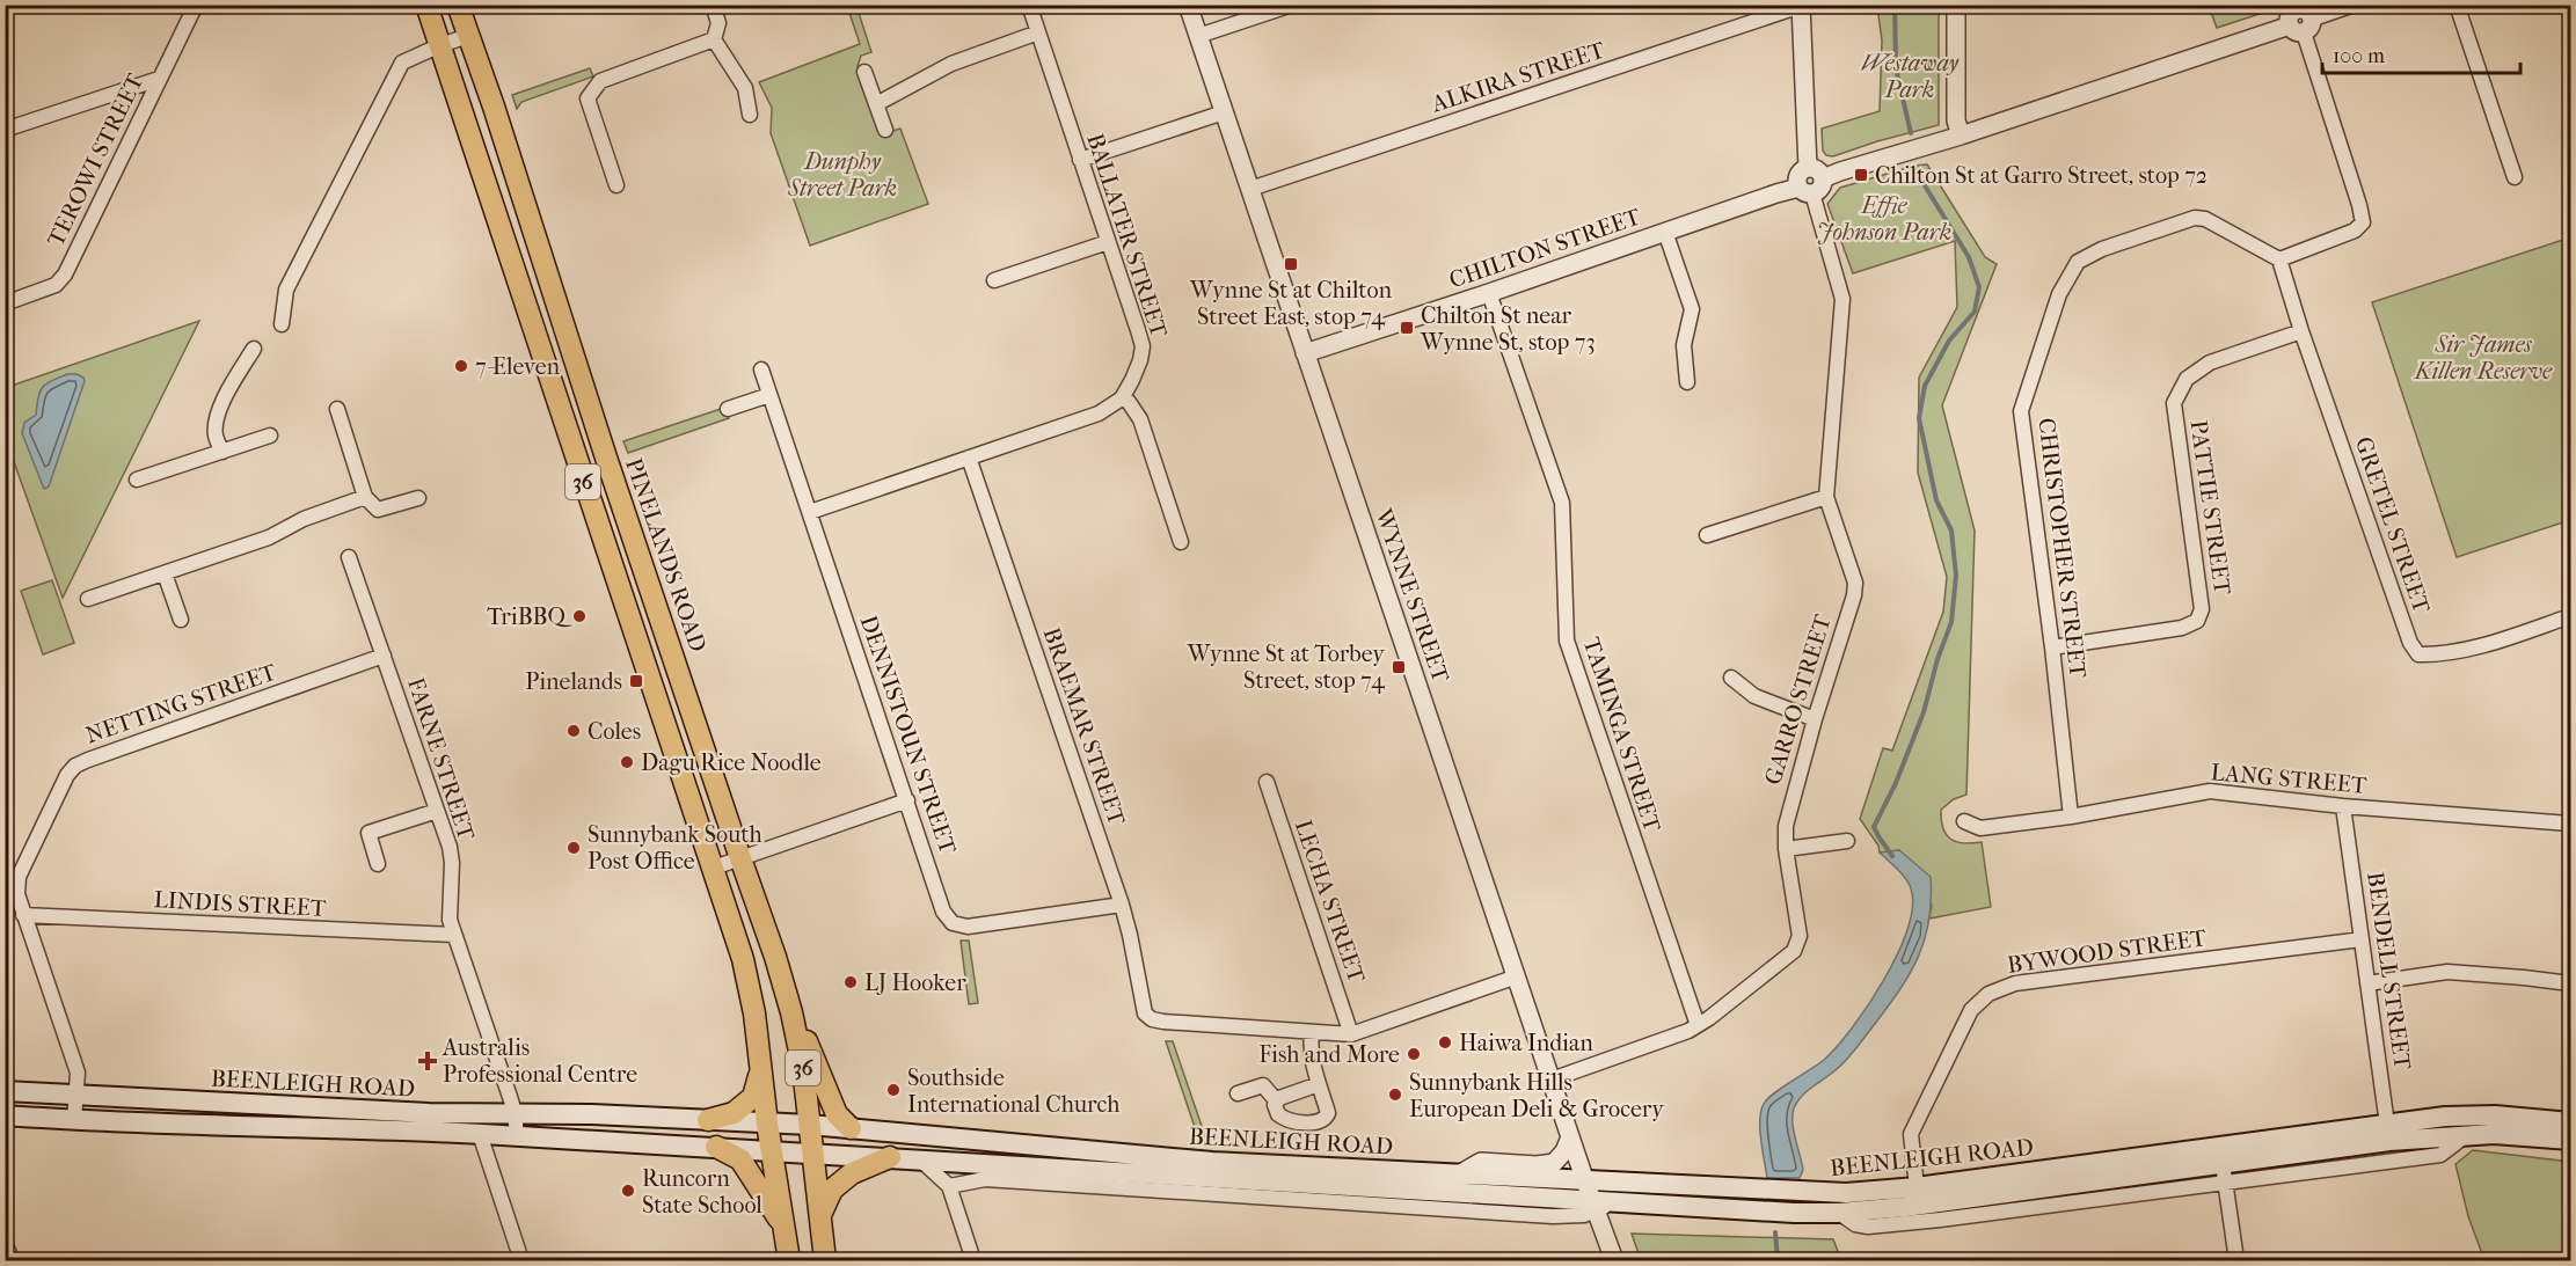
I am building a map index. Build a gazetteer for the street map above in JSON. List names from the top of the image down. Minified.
{"streets":{"main road":["36","PINELANDS ROAD","BEENLEIGH ROAD"],"street":["ALKIRA STREET","TEROWI STREET","BALLATER STREET","CHILTON STREET","PATTIE STREET","GRETEL STREET","CHRISTOPHER STREET","WYNNE STREET","GARRO STREET","NETTING STREET","BRAEMAR STREET","DENNISTOUN STREET","TAMINGA STREET","FARNE STREET","LANG STREET","LECHA STREET","LINDIS STREET","BYWOOD STREET","BENDELL STREET"]},"crossings":[["ALKIRA STREET","WYNNE STREET"],["CHILTON STREET","WYNNE STREET"],["CHILTON STREET","GARRO STREET"],["CHILTON STREET","TAMINGA STREET"],["36","PINELANDS ROAD"],["36","BEENLEIGH ROAD"],["PATTIE STREET","GRETEL STREET"],["PATTIE STREET","CHRISTOPHER STREET"],["GRETEL STREET","CHRISTOPHER STREET"],["CHRISTOPHER STREET","LANG STREET"],["PINELANDS ROAD","BEENLEIGH ROAD"],["WYNNE STREET","GARRO STREET"],["WYNNE STREET","BEENLEIGH ROAD"],["GARRO STREET","TAMINGA STREET"],["NETTING STREET","FARNE STREET"],["NETTING STREET","LINDIS STREET"],["NETTING STREET","BEENLEIGH ROAD"],["BRAEMAR STREET","DENNISTOUN STREET"],["FARNE STREET","LINDIS STREET"],["FARNE STREET","BEENLEIGH ROAD"],["LANG STREET","BENDELL STREET"],["BYWOOD STREET","BENDELL STREET"],["BYWOOD STREET","BEENLEIGH ROAD"],["BENDELL STREET","BEENLEIGH ROAD"]],"parks":["Westaway Park","Dunphy Street Park","Effie Johnson Park","Sir James Killen Reserve"],"places":{"transit":["Chilton St at Garro Street, stop 72","Wynne St at Chilton Street East, stop 74","Chilton St near Wynne St, stop 73","Wynne St at Torbey Street, stop 74","Pinelands"],"other":["7-Eleven","TriBBQ","Coles","Dagu Rice Noodle","Sunnybank South Post Office","LJ Hooker","Haiwa Indian","Fish and More","Southside International Church","Sunnybank Hills European Deli & Grocery","Runcorn State School"],"health":["Australis Professional Centre"]},"scale_bar":"100 m"}
